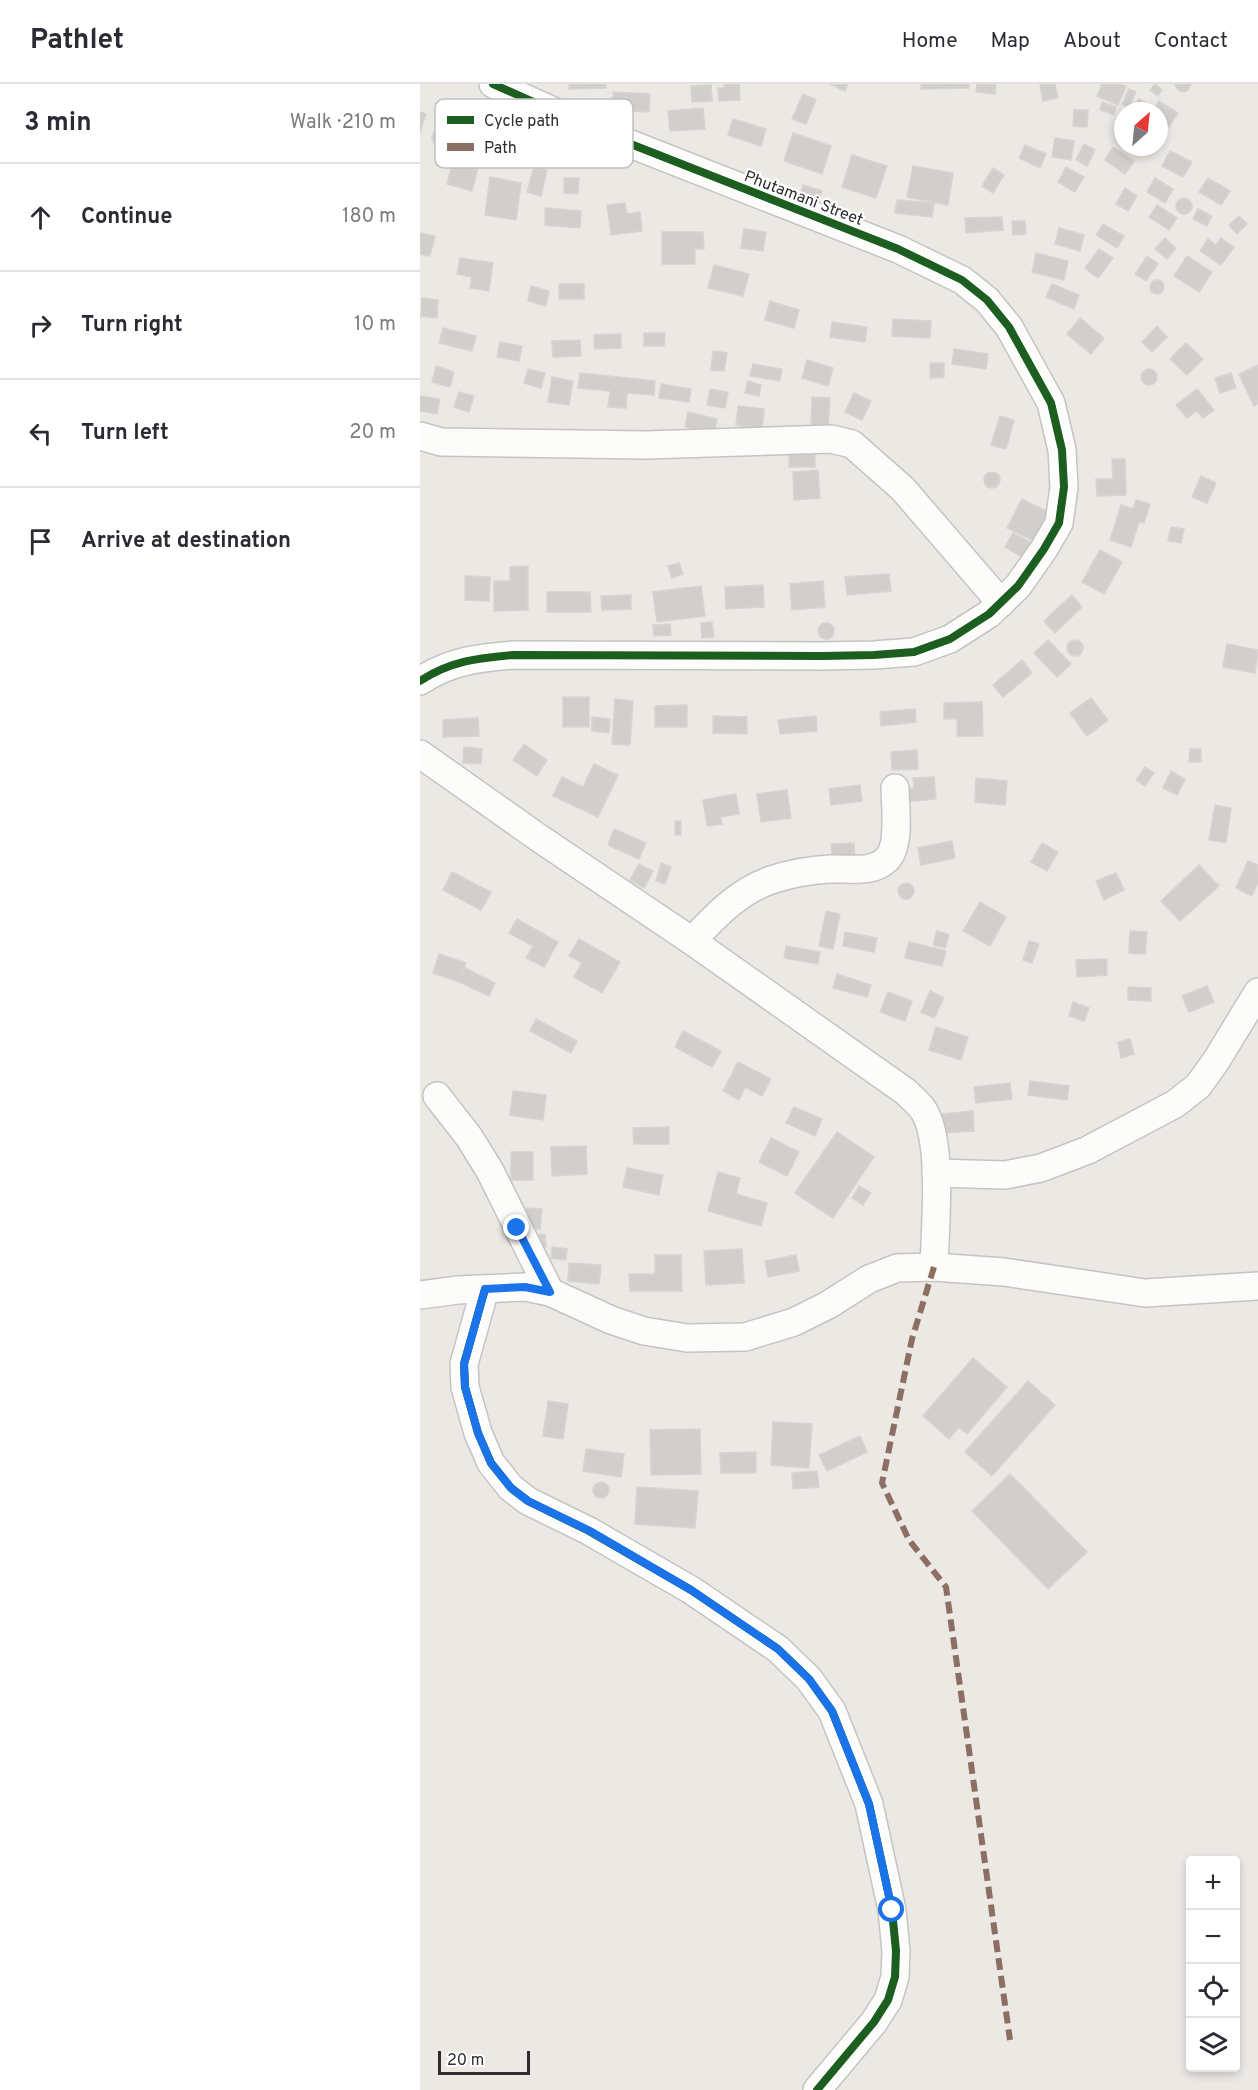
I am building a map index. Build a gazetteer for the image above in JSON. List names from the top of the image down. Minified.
{"streets":{"street":["Phutamani Street"]},"legend":["Cycle path","Path"],"scale_bar":"20 m","north":"top right","page":{"header":"Pathlet","nav":["Home","Map","About","Contact"],"heading":["3 min","Walk · 210 m"],"list":[["Continue","180 m"],["Turn right","10 m"],["Turn left","20 m"],"Arrive at destination"],"map_buttons":["+","−"],"scale":"20 m"}}
